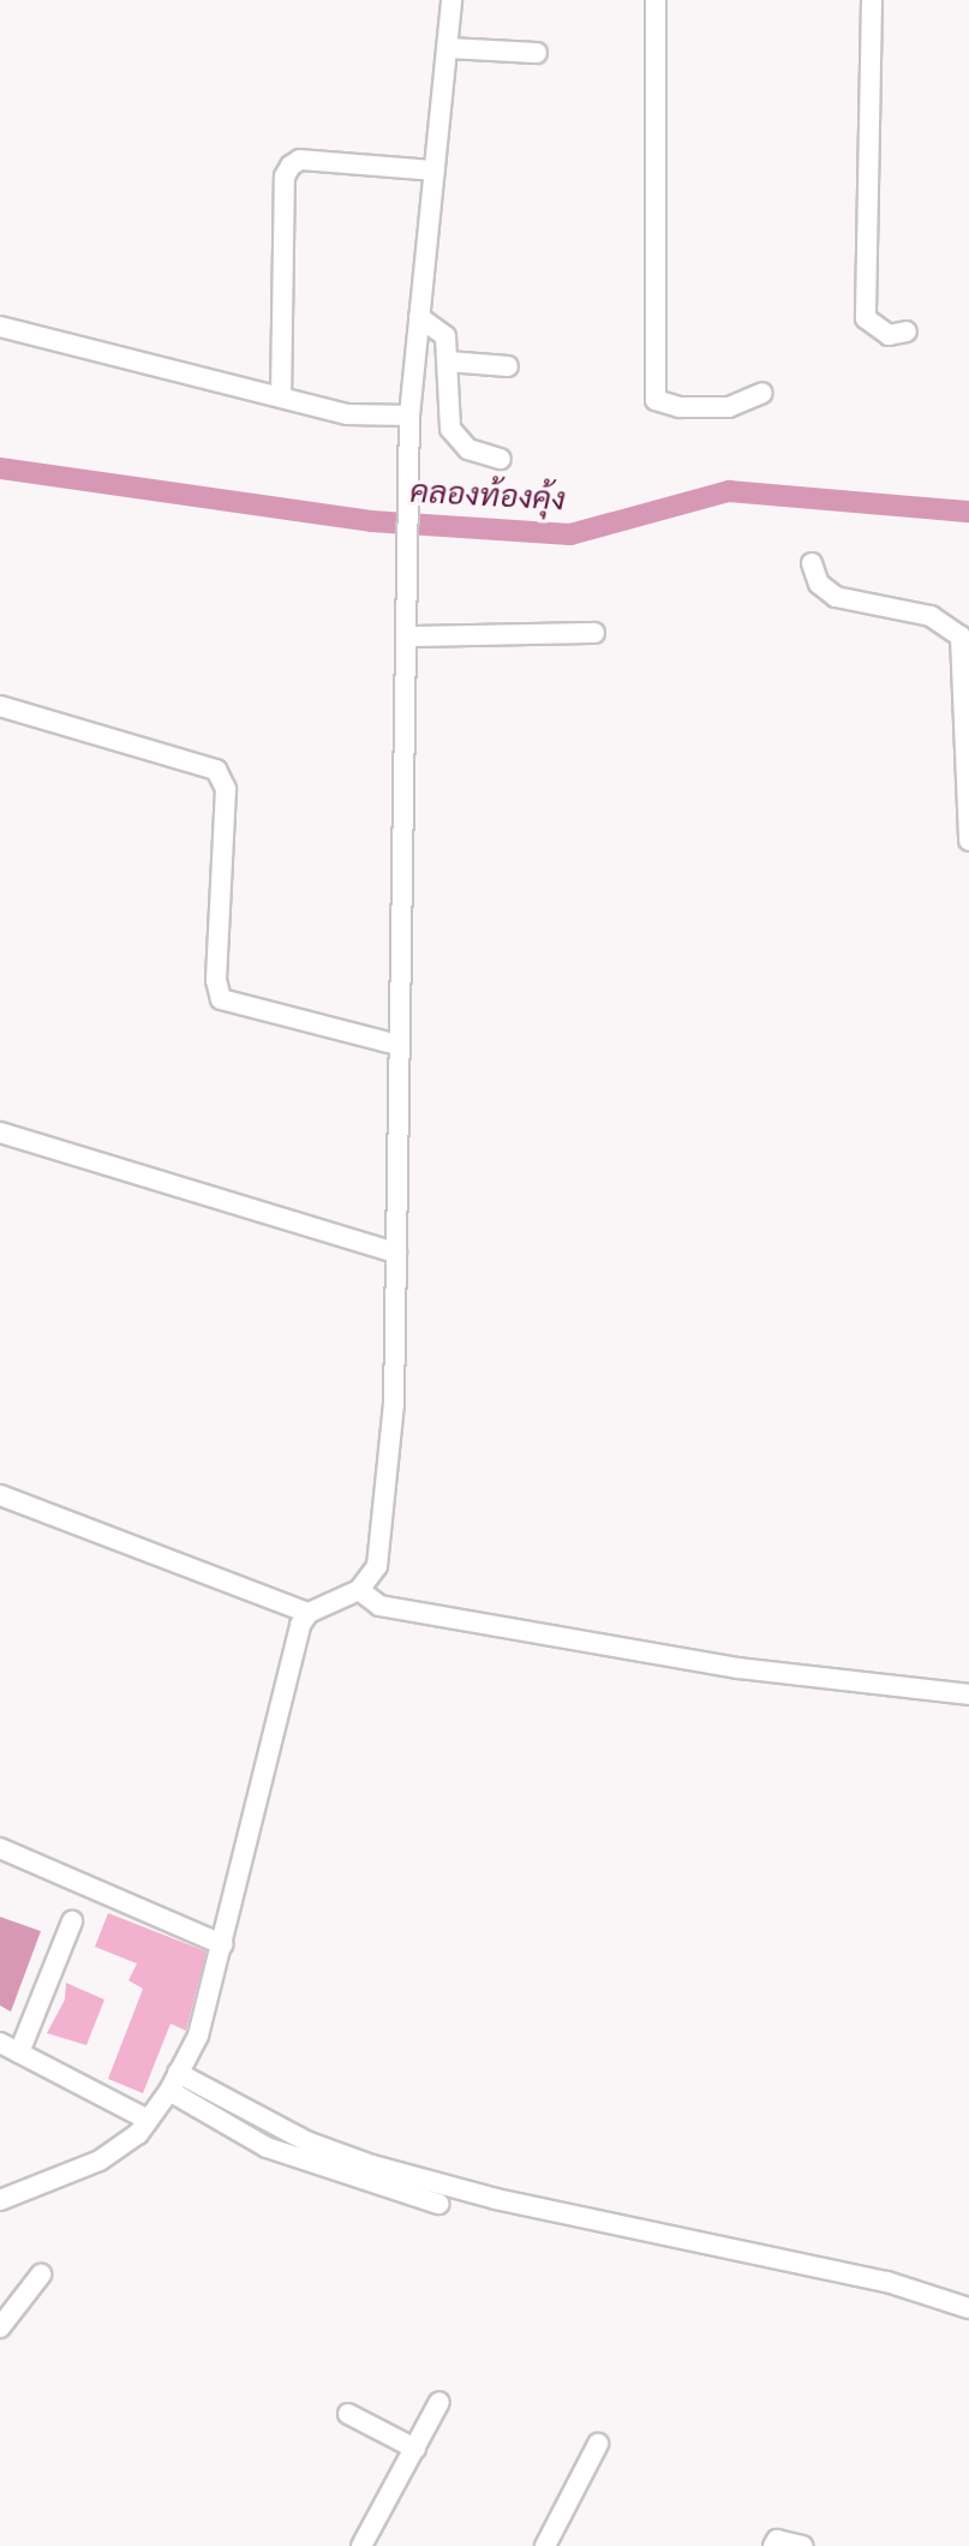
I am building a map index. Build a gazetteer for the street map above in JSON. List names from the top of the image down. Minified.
{"water":["คลองท้องคุ้ง"]}
